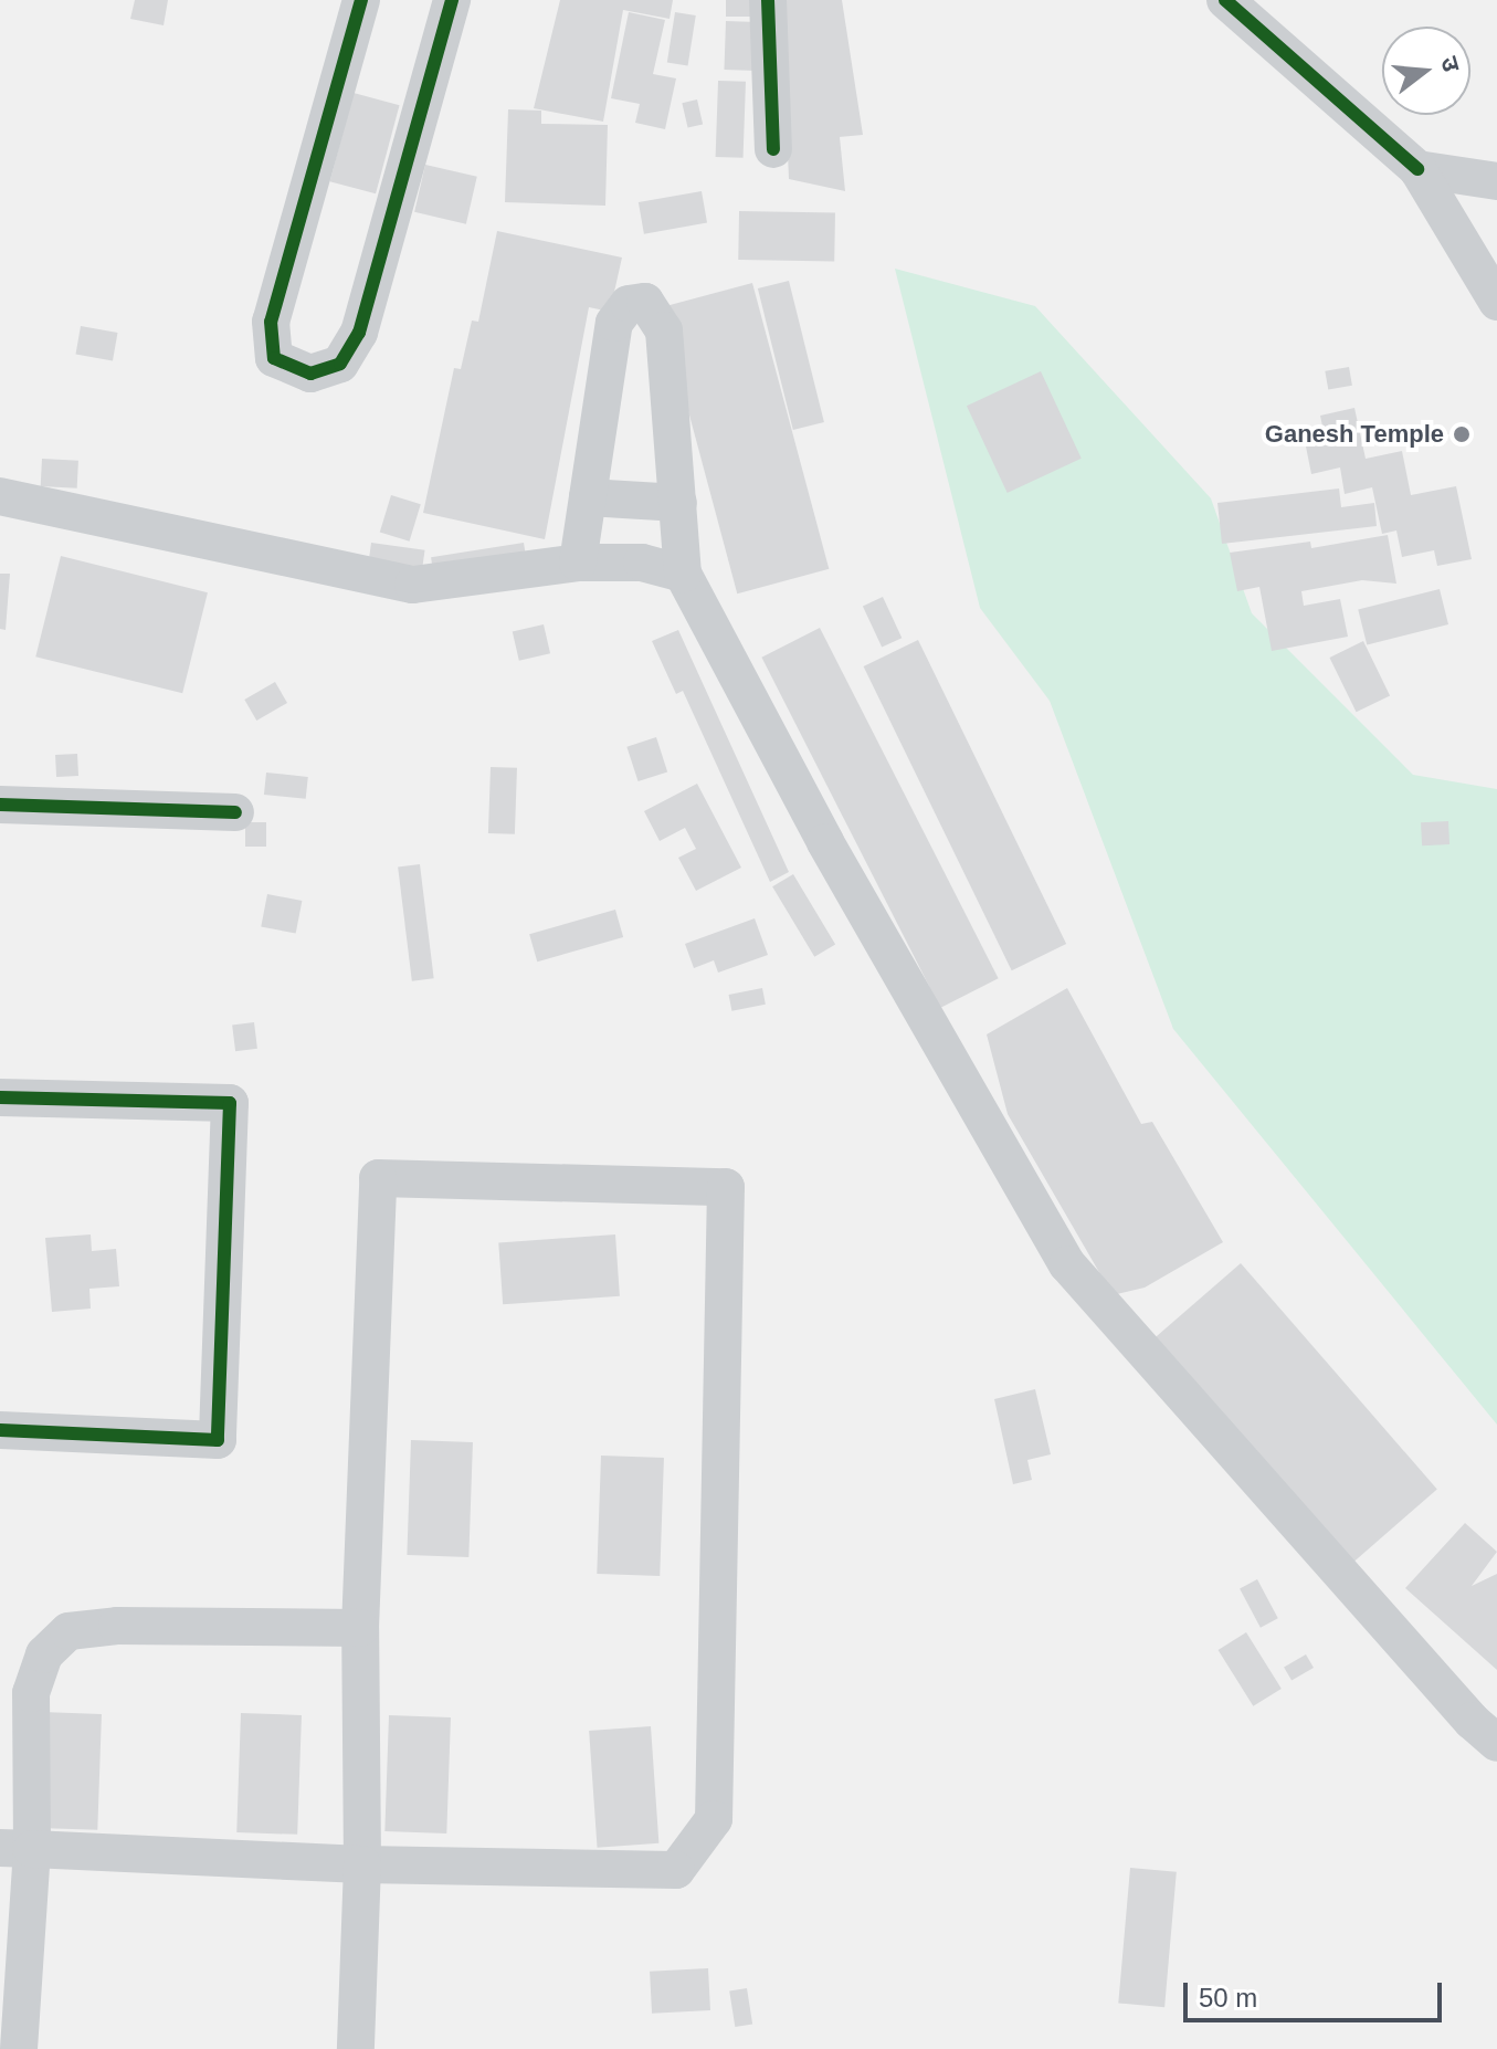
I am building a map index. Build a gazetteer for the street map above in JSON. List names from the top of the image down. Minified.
{"places":["Ganesh Temple"],"scale_bar":"50 m","north":"right"}
